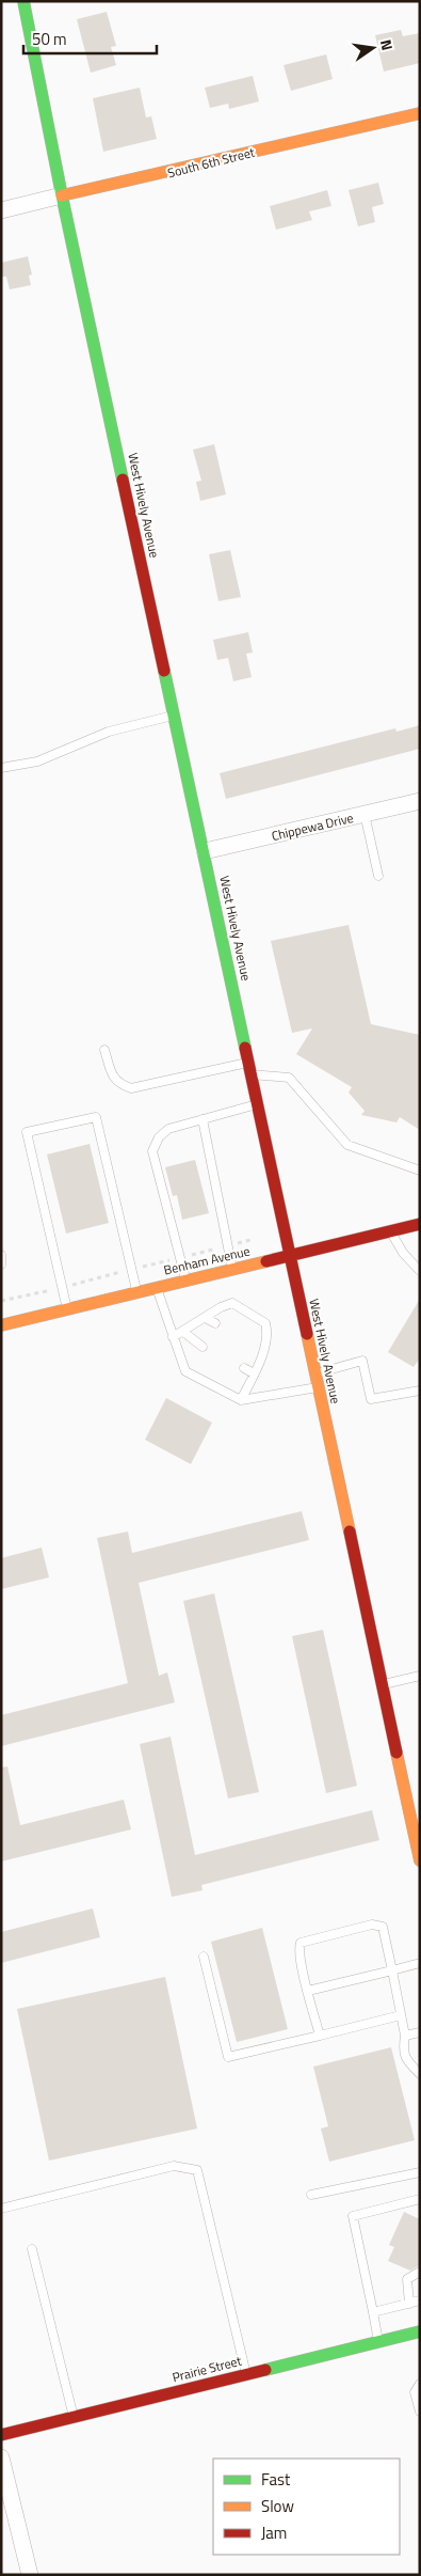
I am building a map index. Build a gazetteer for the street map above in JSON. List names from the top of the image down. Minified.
{"streets":{"street":["South 6th Street","West Hively Avenue","Chippewa Drive","Benham Avenue","Prairie Street"]},"crossings":[["South 6th Street","West Hively Avenue"],["West Hively Avenue","Chippewa Drive"],["West Hively Avenue","Benham Avenue"]],"legend":["Fast","Slow","Jam"],"scale_bar":"50 m","north":"right"}
